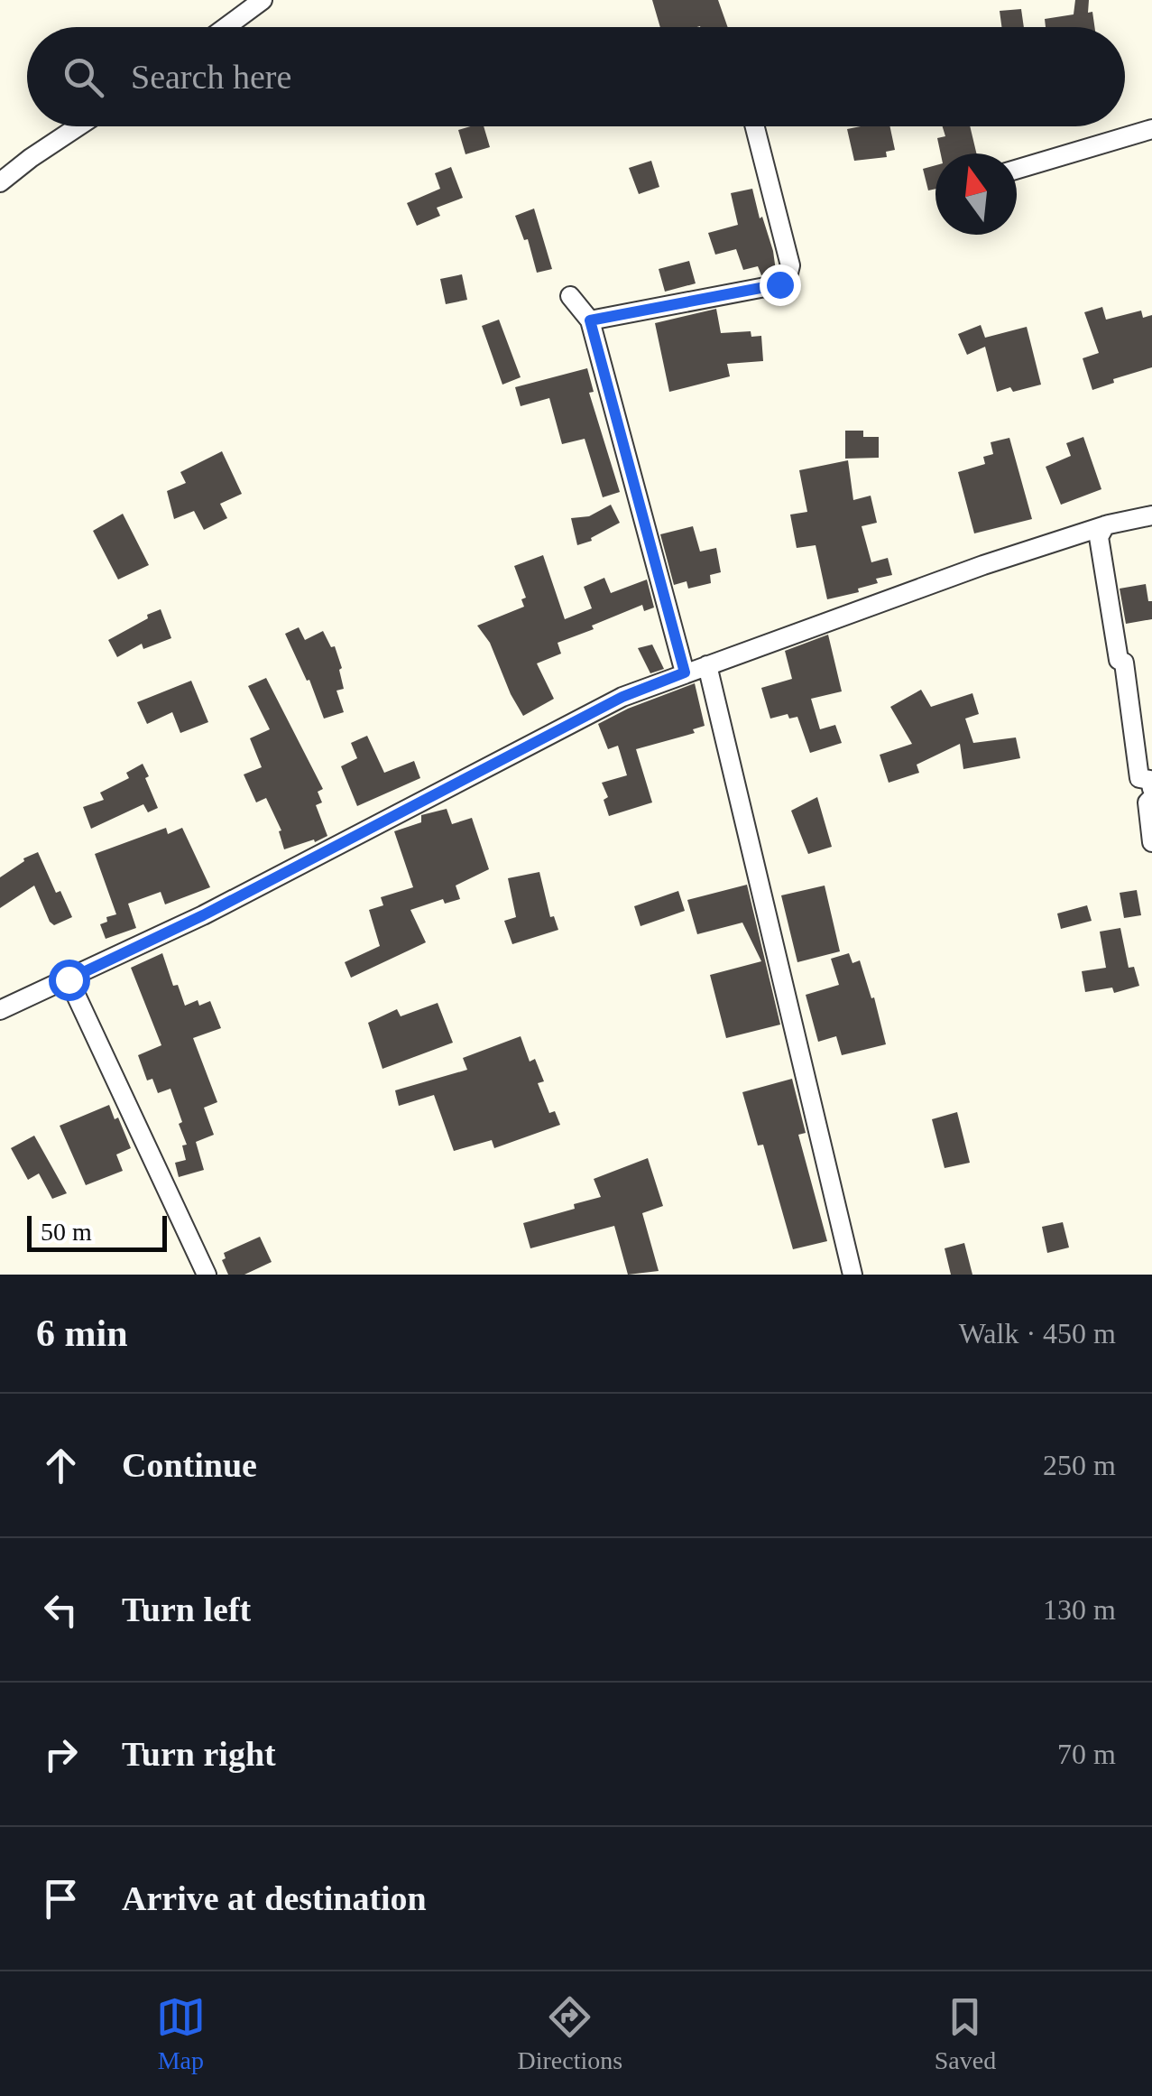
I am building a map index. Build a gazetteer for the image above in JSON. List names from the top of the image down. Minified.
{"scale_bar":"50 m","north":"top","page":{"search":"Search here","scale":"50 m","heading":["6 min","Walk · 450 m"],"list":[["Continue","250 m"],["Turn left","130 m"],["Turn right","70 m"],"Arrive at destination"],"nav":["Map","Directions","Saved"]}}
